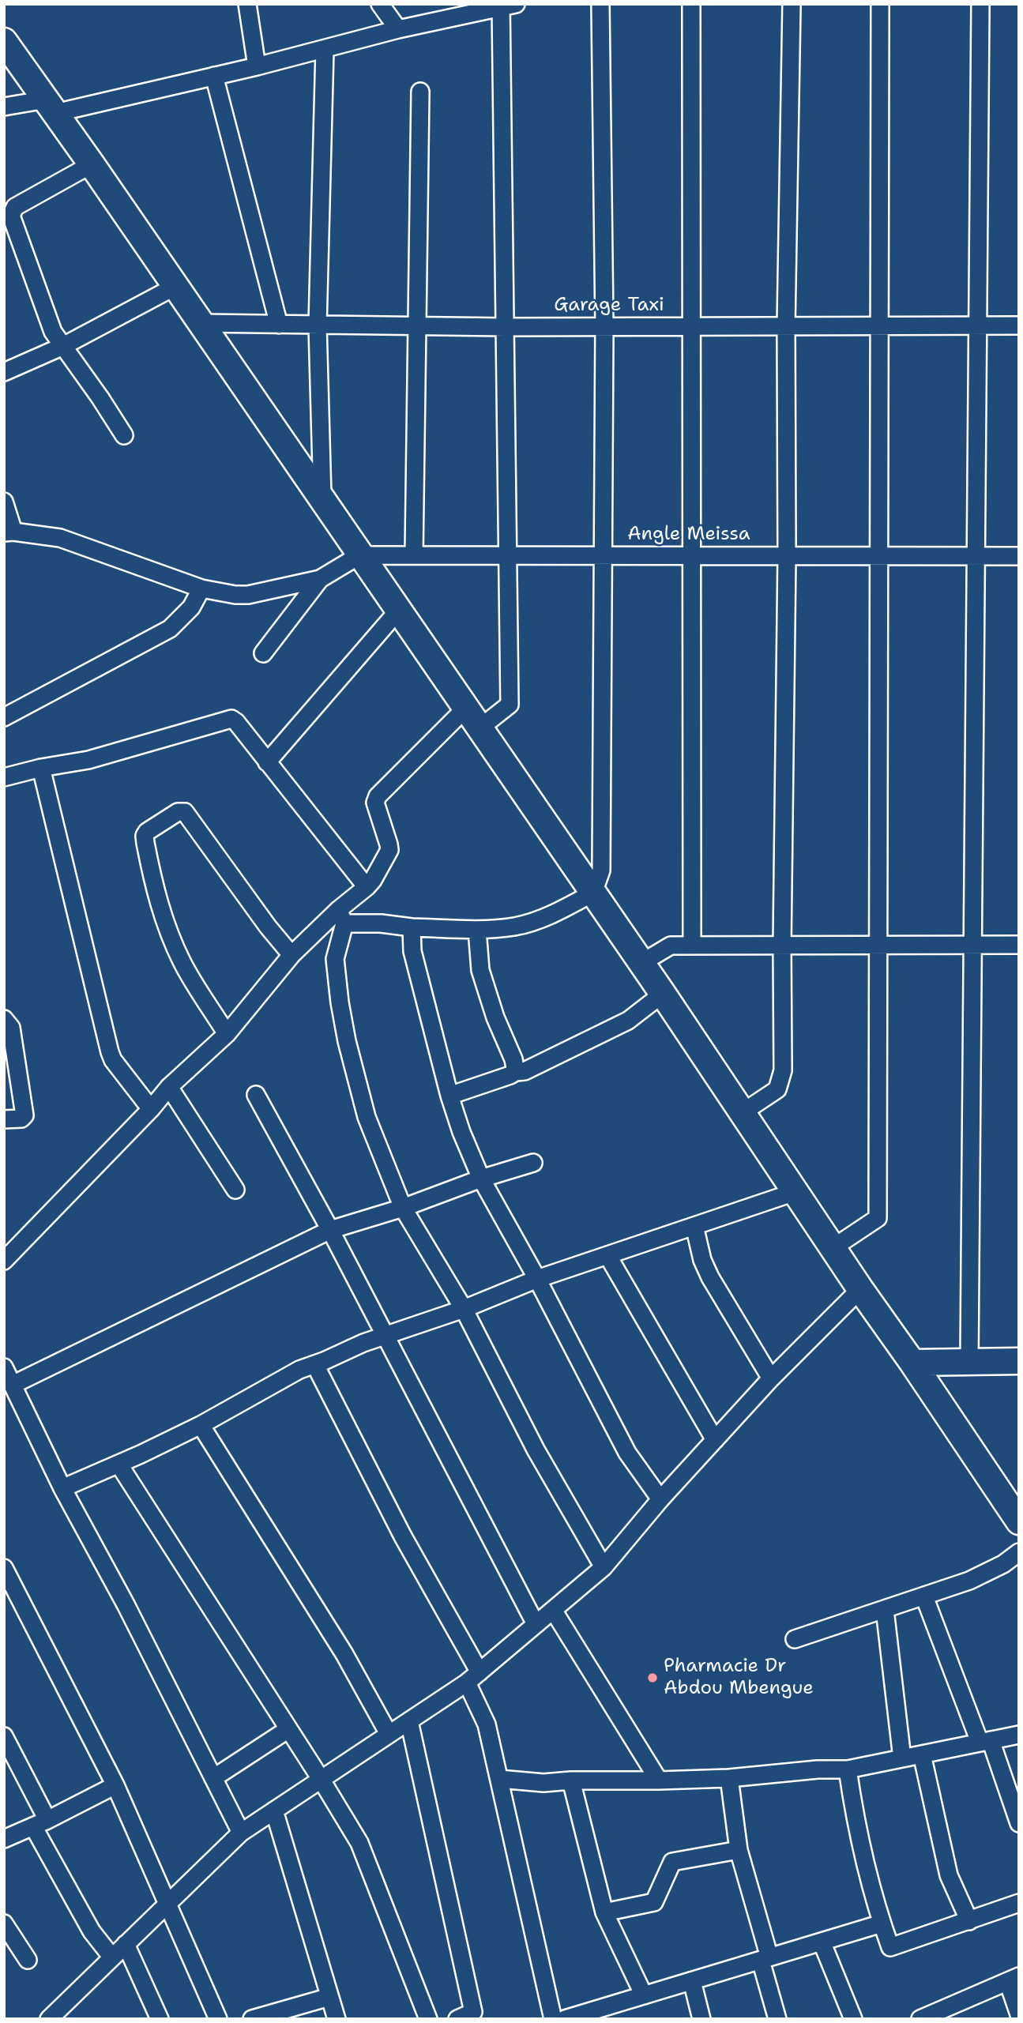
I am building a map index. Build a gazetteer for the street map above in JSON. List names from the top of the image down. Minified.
{"streets":{"street":["Garage Taxi","Angle Meissa"]},"places":["Pharmacie Dr Abdou Mbengue"]}
